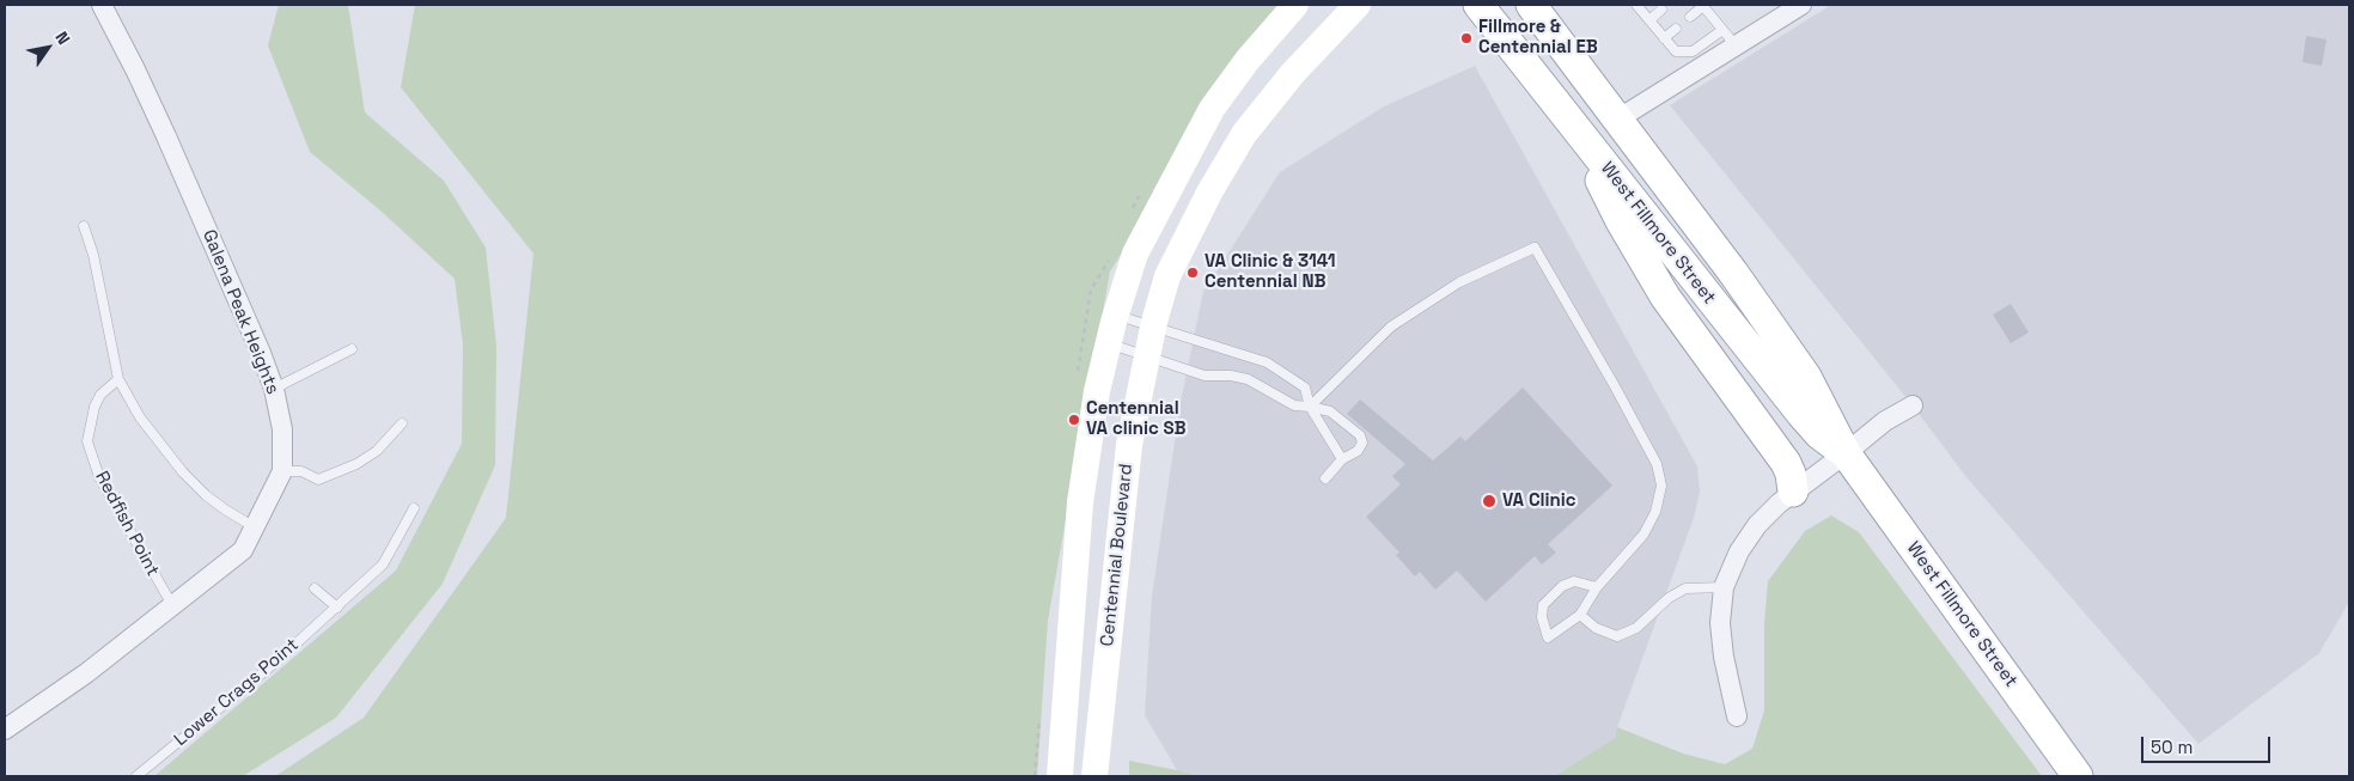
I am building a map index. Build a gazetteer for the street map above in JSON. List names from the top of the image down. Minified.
{"streets":{"main road":["West Fillmore Street","Centennial Boulevard"],"street":["Galena Peak Heights"],"lane":["Redfish Point","Lower Crags Point"]},"crossings":[["Galena Peak Heights","Redfish Point"]],"places":["Fillmore & Centennial EB","VA Clinic & 3141 Centennial NB","Centennial VA clinic SB","VA Clinic"],"scale_bar":"50 m","north":"top right"}
